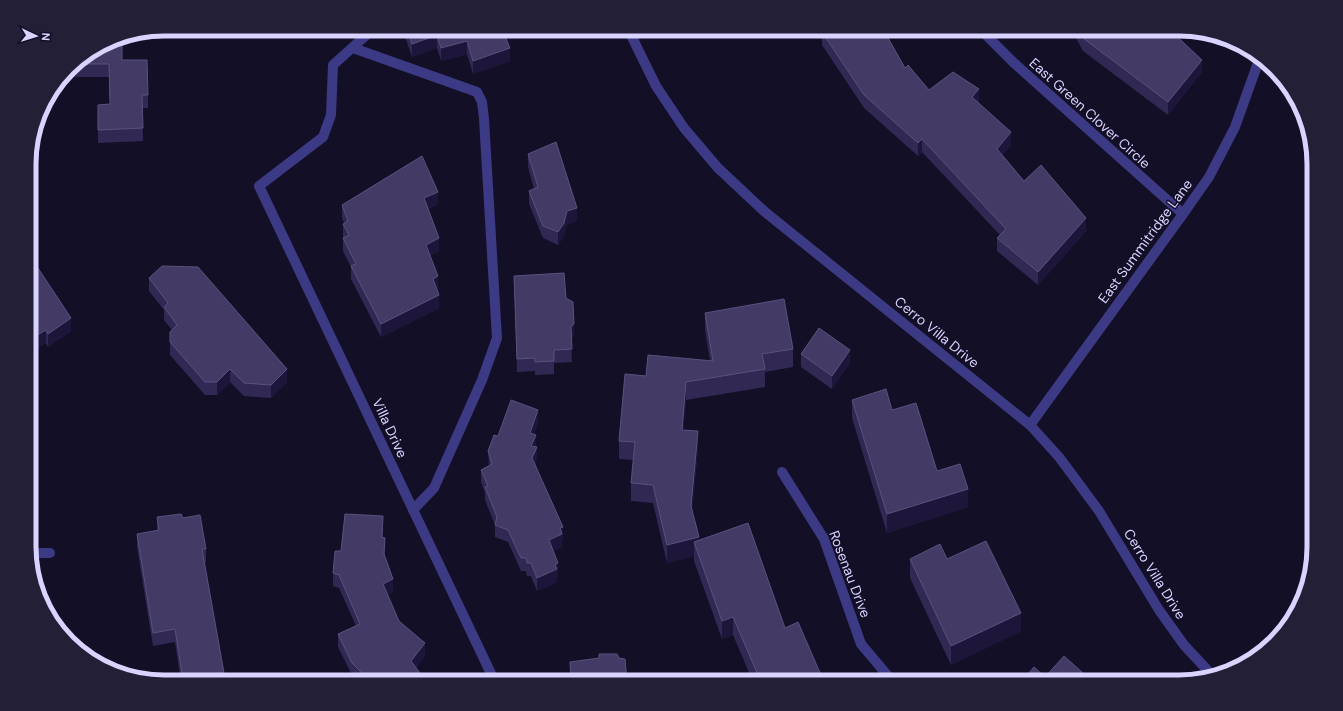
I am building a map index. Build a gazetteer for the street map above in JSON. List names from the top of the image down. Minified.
{"streets":{"street":["East Green Clover Circle","East Summitridge Lane","Cerro Villa Drive","Villa Drive","Rosenau Drive"]},"crossings":[["East Green Clover Circle","East Summitridge Lane"],["East Summitridge Lane","Cerro Villa Drive"]],"north":"right"}
